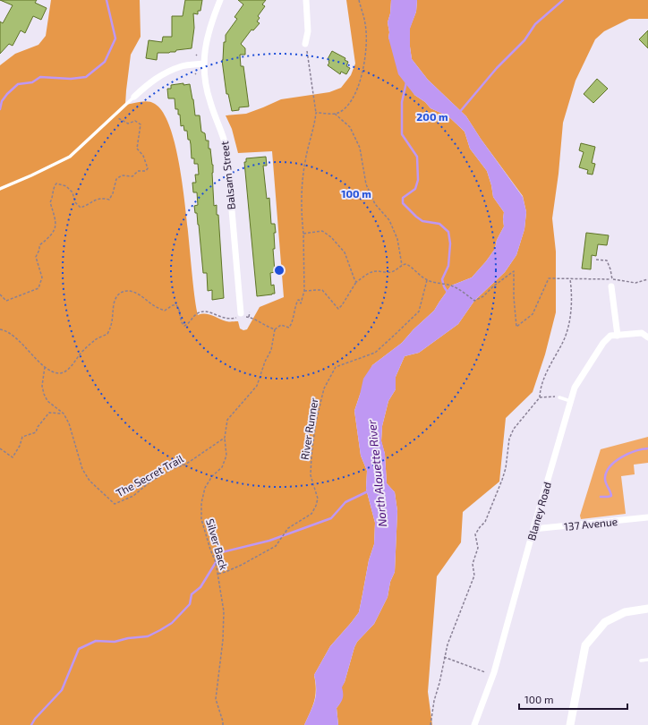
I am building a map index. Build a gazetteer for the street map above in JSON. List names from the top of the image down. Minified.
{"streets":{"street":["Balsam Street","Blaney Road","137 Avenue"],"path":["River Runner","The Secret Trail","Silver Back"]},"crossings":[["River Runner","Silver Back"],["The Secret Trail","Silver Back"],["Blaney Road","137 Avenue"]],"water":["North Alouette River"],"scale_bar":"100 m","rings":["200 m","100 m"]}
